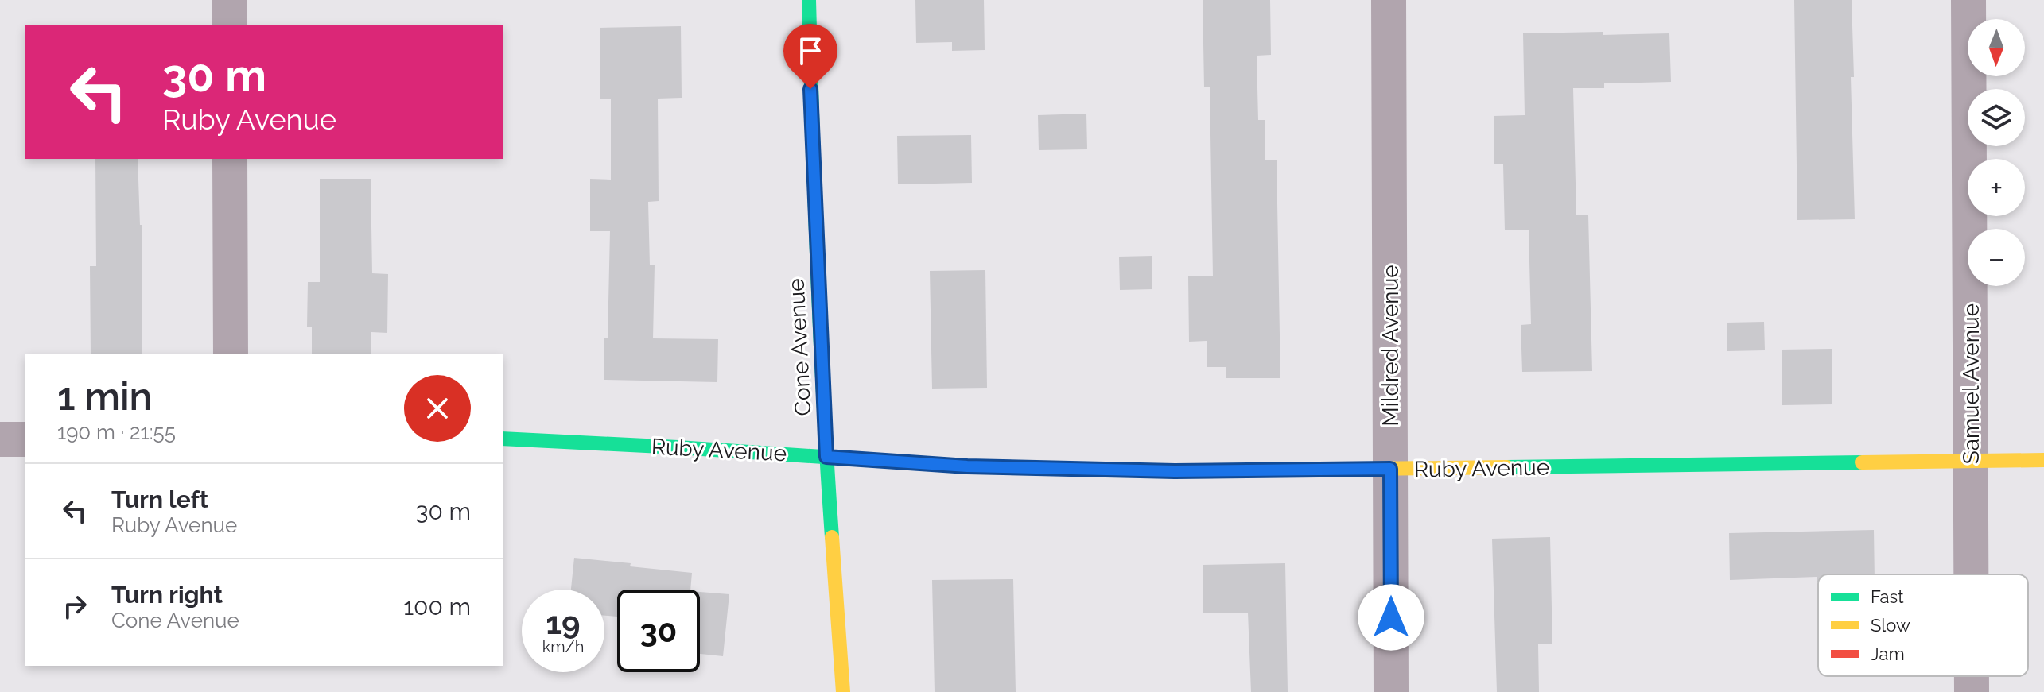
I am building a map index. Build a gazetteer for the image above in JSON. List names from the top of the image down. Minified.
{"streets":{"street":["Mildred Avenue","Cone Avenue","Samuel Avenue","Ruby Avenue"]},"crossings":[["Mildred Avenue","Ruby Avenue"],["Cone Avenue","Ruby Avenue"],["Samuel Avenue","Ruby Avenue"]],"legend":["Fast","Slow","Jam"],"north":"bottom","page":{"map_buttons":["+","−"],"turn":["30 m","Ruby Avenue"],"heading":["1 min","190 m · 21:55"],"list":[{"name":"Turn left","note":"Ruby Avenue","value":"30 m"},{"name":"Turn right","note":"Cone Avenue","value":"100 m"}],"speed":"19 km/h","limit":"30"}}
